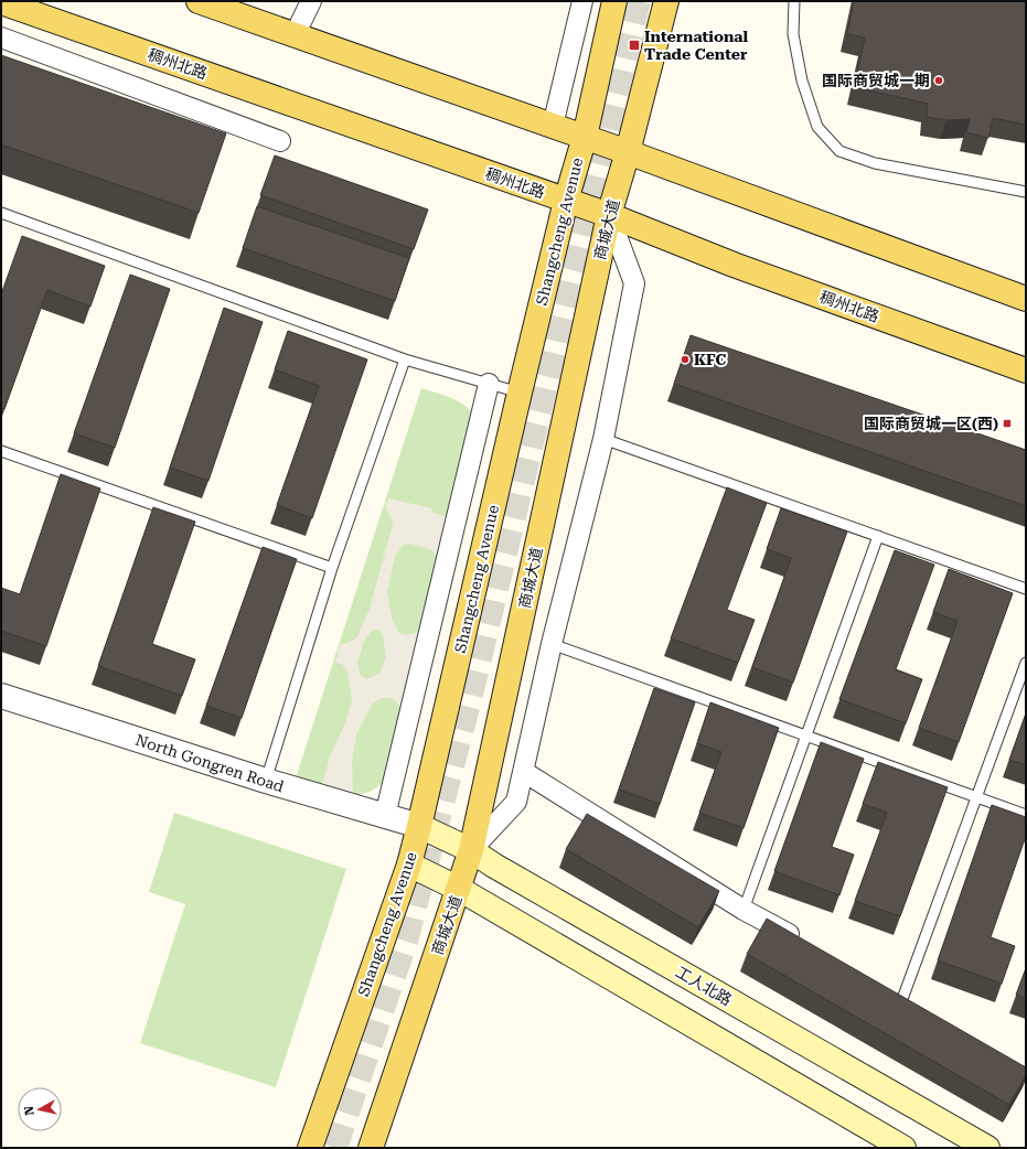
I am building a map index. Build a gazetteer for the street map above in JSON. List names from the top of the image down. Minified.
{"streets":{"main road":["稠州北路","商城大道","Shangcheng Avenue","工人北路"],"street":["North Gongren Road"]},"crossings":[["稠州北路","商城大道"],["稠州北路","Shangcheng Avenue"],["商城大道","工人北路"],["Shangcheng Avenue","North Gongren Road"],["Shangcheng Avenue","工人北路"],["North Gongren Road","工人北路"]],"places":{"transit":["International Trade Center","国际商贸城一区(西)"],"other":["国际商贸城一期","KFC"]},"north":"left"}
